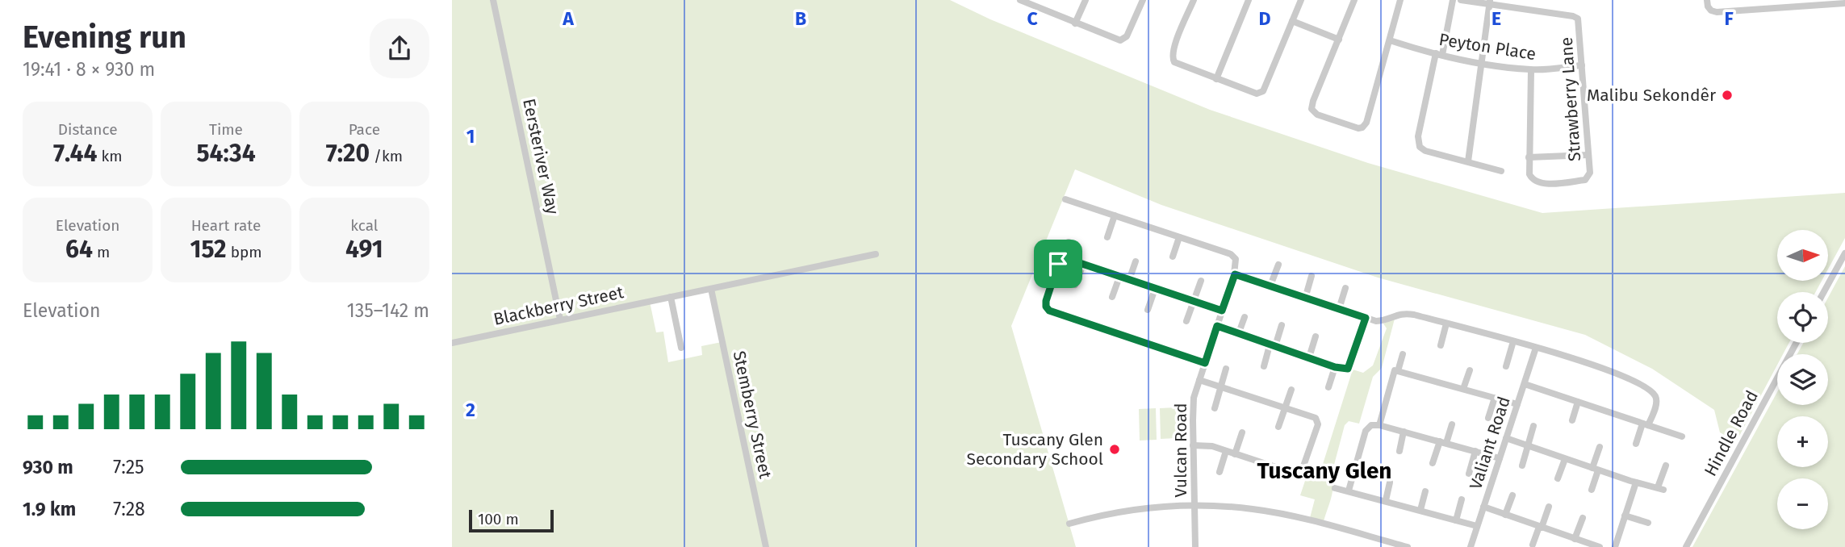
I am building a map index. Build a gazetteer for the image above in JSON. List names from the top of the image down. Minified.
{"streets":{"street":["Peyton Place","Strawberry Lane","Eersteriver Way","Blackberry Street","Stemberry Street","Hindle Road","Valiant Road","Vulcan Road"]},"crossings":[["Peyton Place","Strawberry Lane"],["Eersteriver Way","Blackberry Street"],["Blackberry Street","Stemberry Street"]],"districts":["Tuscany Glen"],"places":["Malibu Sekondêr","Tuscany Glen Secondary School"],"scale_bar":"100 m","north":"right","page":{"heading":["Evening run","19:41 · 8 × 930 m"],"stats":[["Distance","7.44 km"],["Time","54:34"],["Pace","7:20 /km"],["Elevation","64 m"],["Heart rate","152 bpm"],["kcal","491"]],"map_buttons":["+","−"],"chart":["Elevation","135–142 m"],"list":[{"name":"930 m","note":"7:25"},{"name":"1.9 km","note":"7:28"}],"scale":"100 m"},"grid":{"columns":["A","B","C","D","E","F"],"rows":["1","2"]}}
